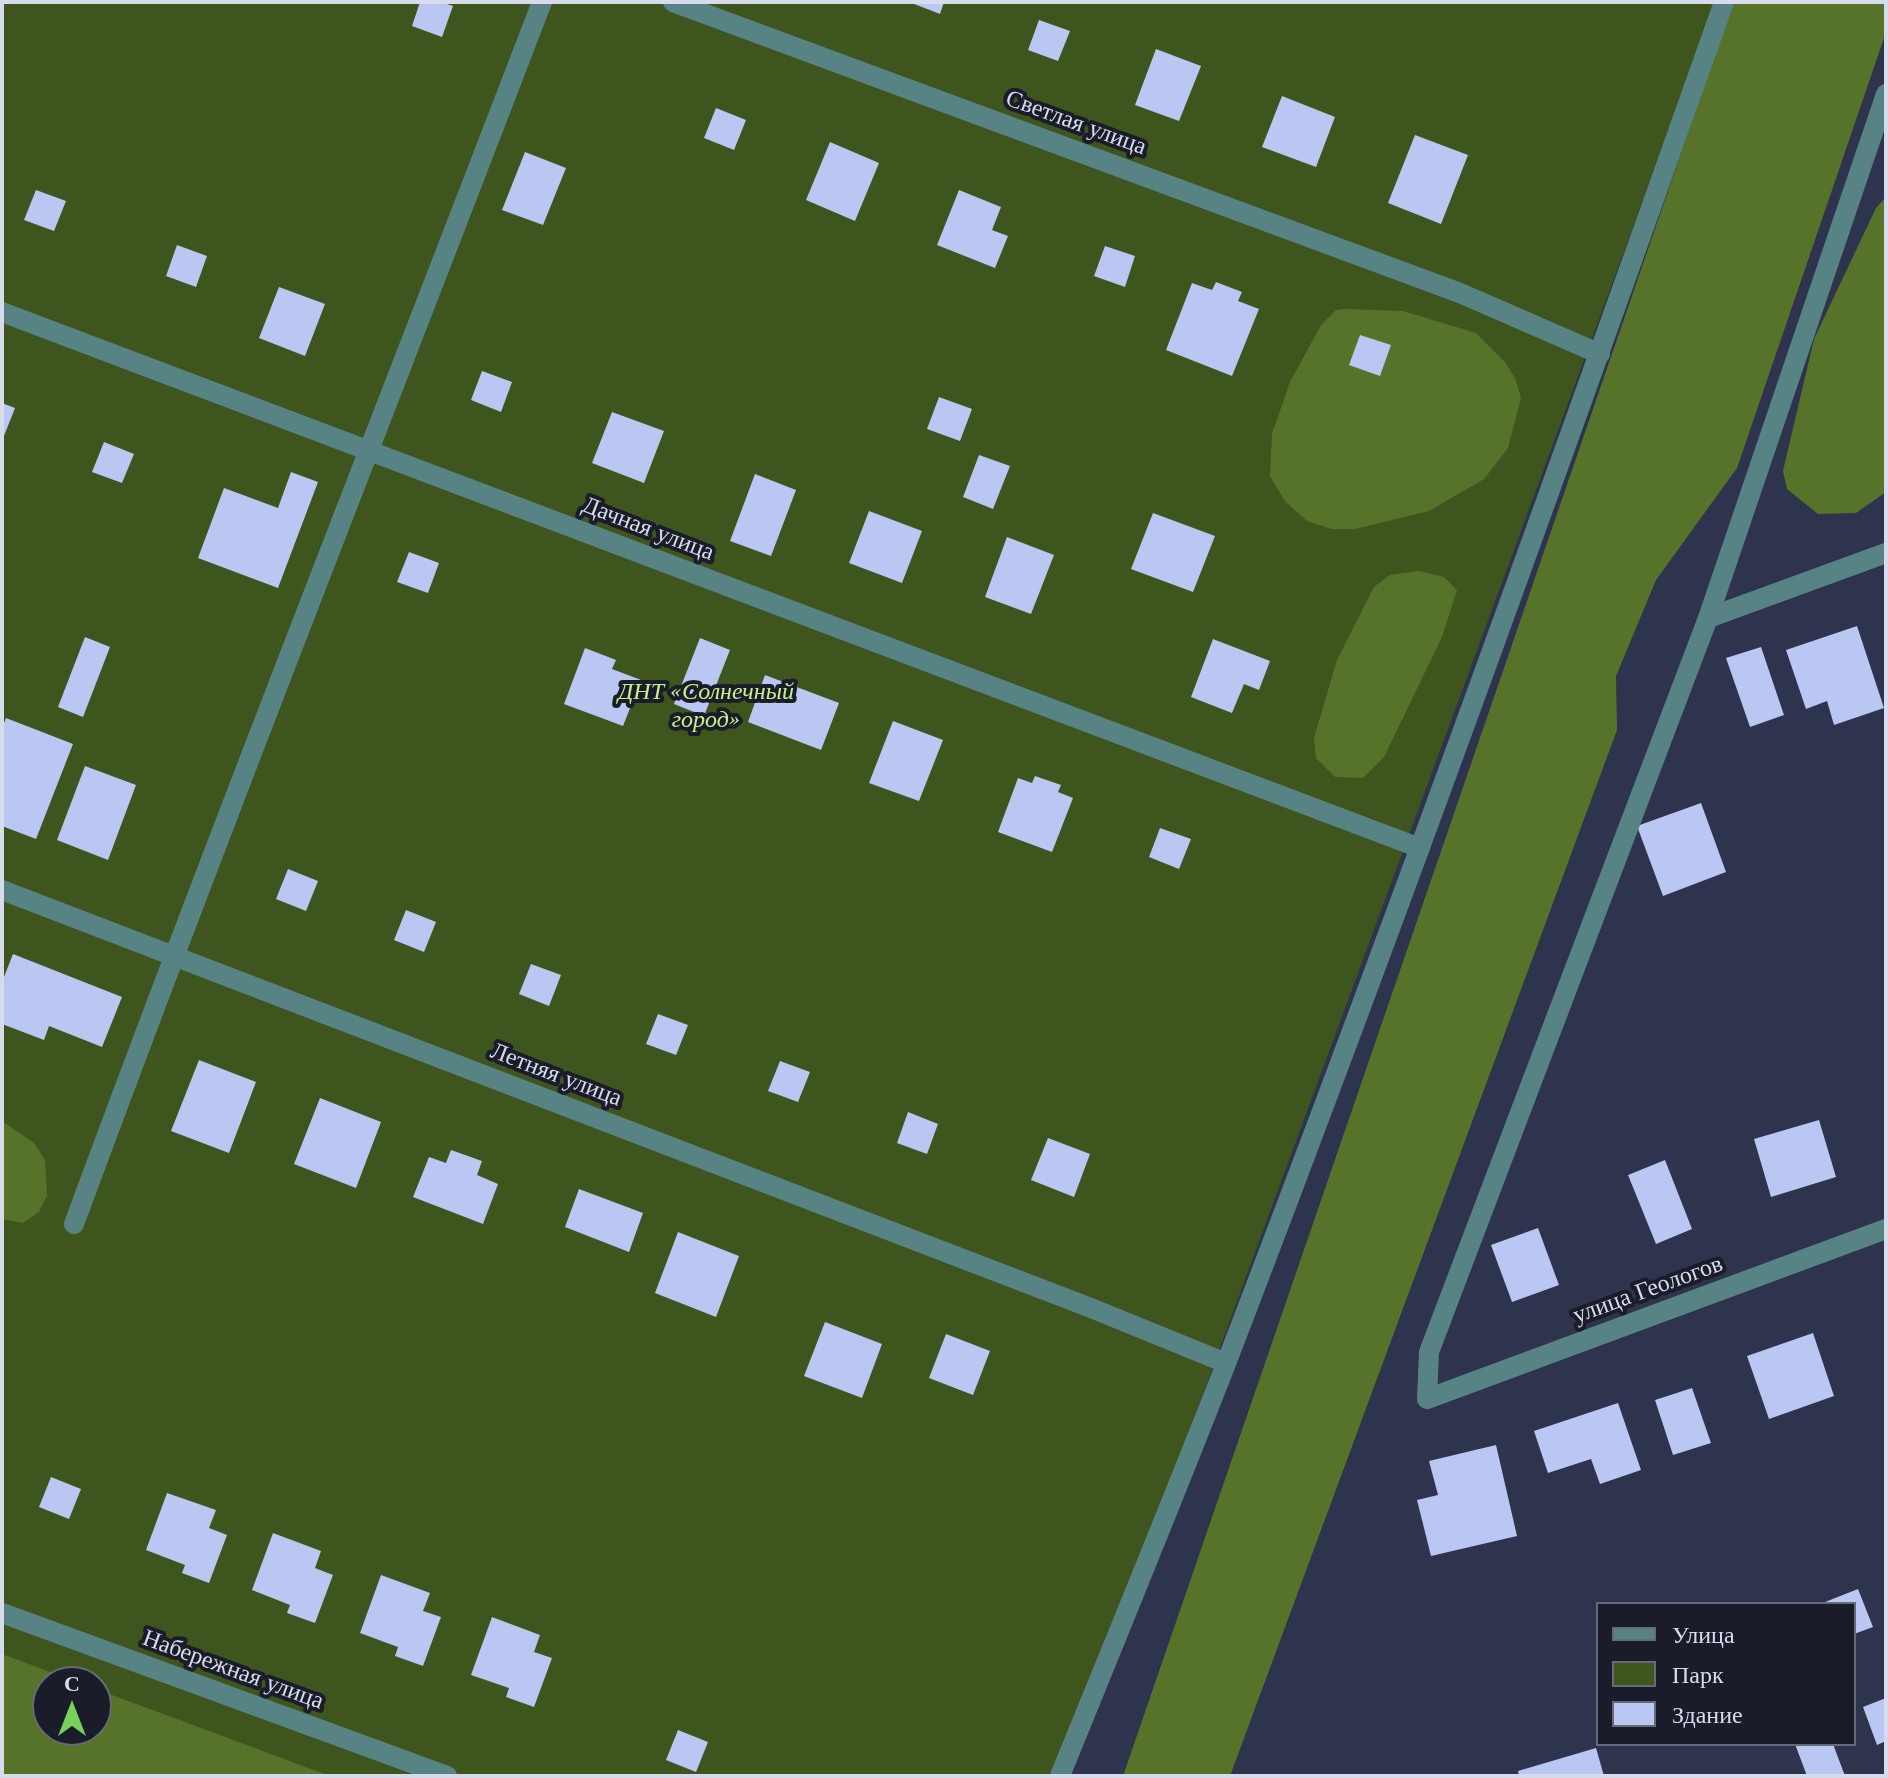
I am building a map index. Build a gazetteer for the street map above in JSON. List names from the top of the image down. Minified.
{"streets":{"street":["Светлая улица","Дачная улица","Летняя улица","улица Геологов","Набережная улица"]},"parks":["ДНТ «Солнечный город»"],"legend":["Улица","Парк","Здание"],"north":"top"}
